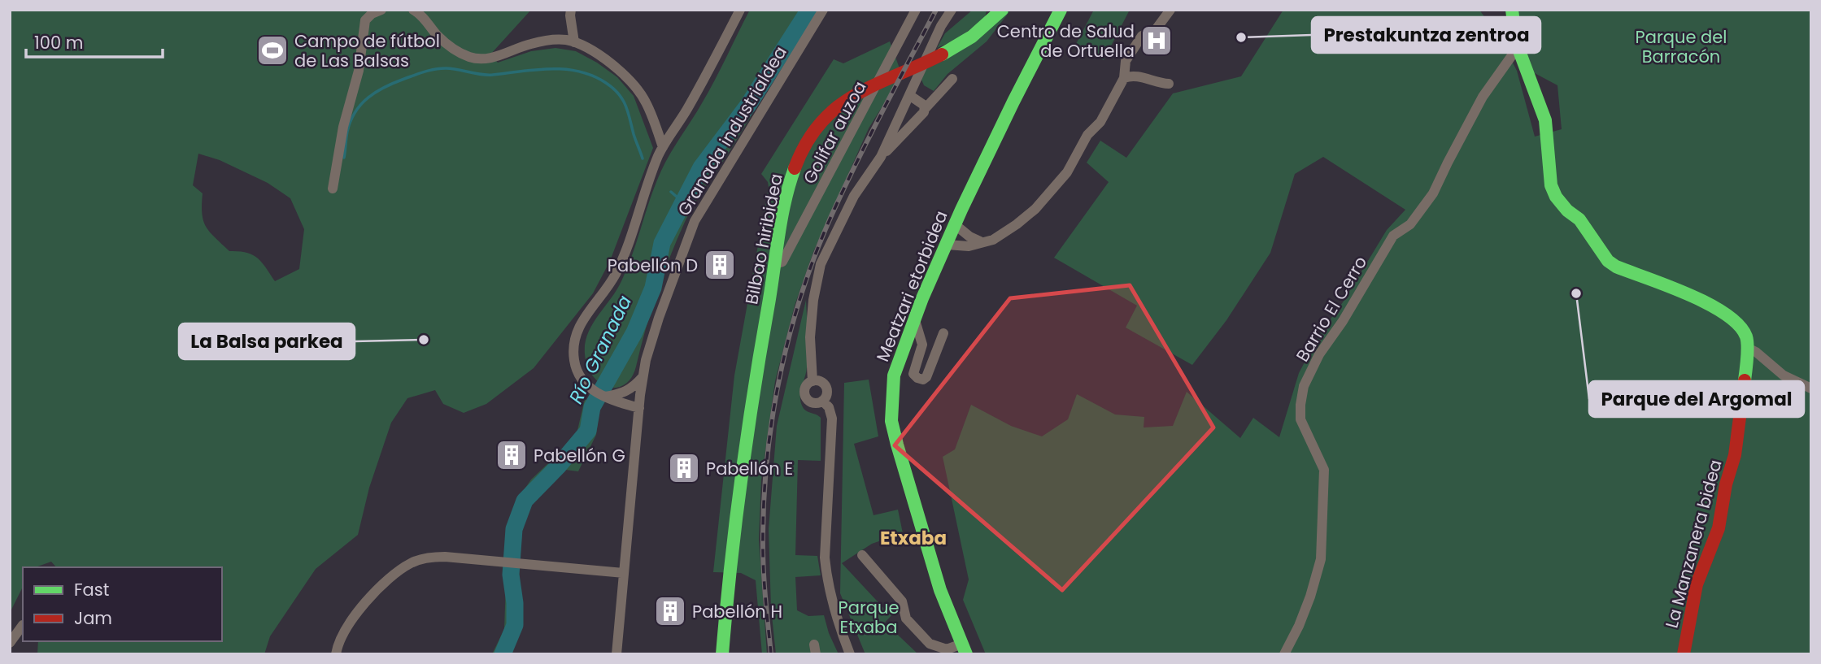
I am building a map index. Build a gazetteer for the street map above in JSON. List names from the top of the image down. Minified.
{"streets":{"street":["Granada industrialdea","Golifar auzoa","Bilbao hiribidea","Meatzari etorbidea","Barrio El Cerro","La Manzanera bidea"]},"crossings":[["Golifar auzoa","Bilbao hiribidea"]],"districts":["Etxaba"],"water":["Río Granada"],"parks":["Parque del Barracón","Parque Etxaba"],"places":{"other":["Prestakuntza zentroa","Parque del Argomal","La Balsa parkea"],"hospital":["Centro de Salud de Ortuella"],"sports":["Campo de fútbol de Las Balsas"],"building":["Pabellón D","Pabellón G","Pabellón E","Pabellón H"]},"legend":["Fast","Jam"],"scale_bar":"100 m"}
